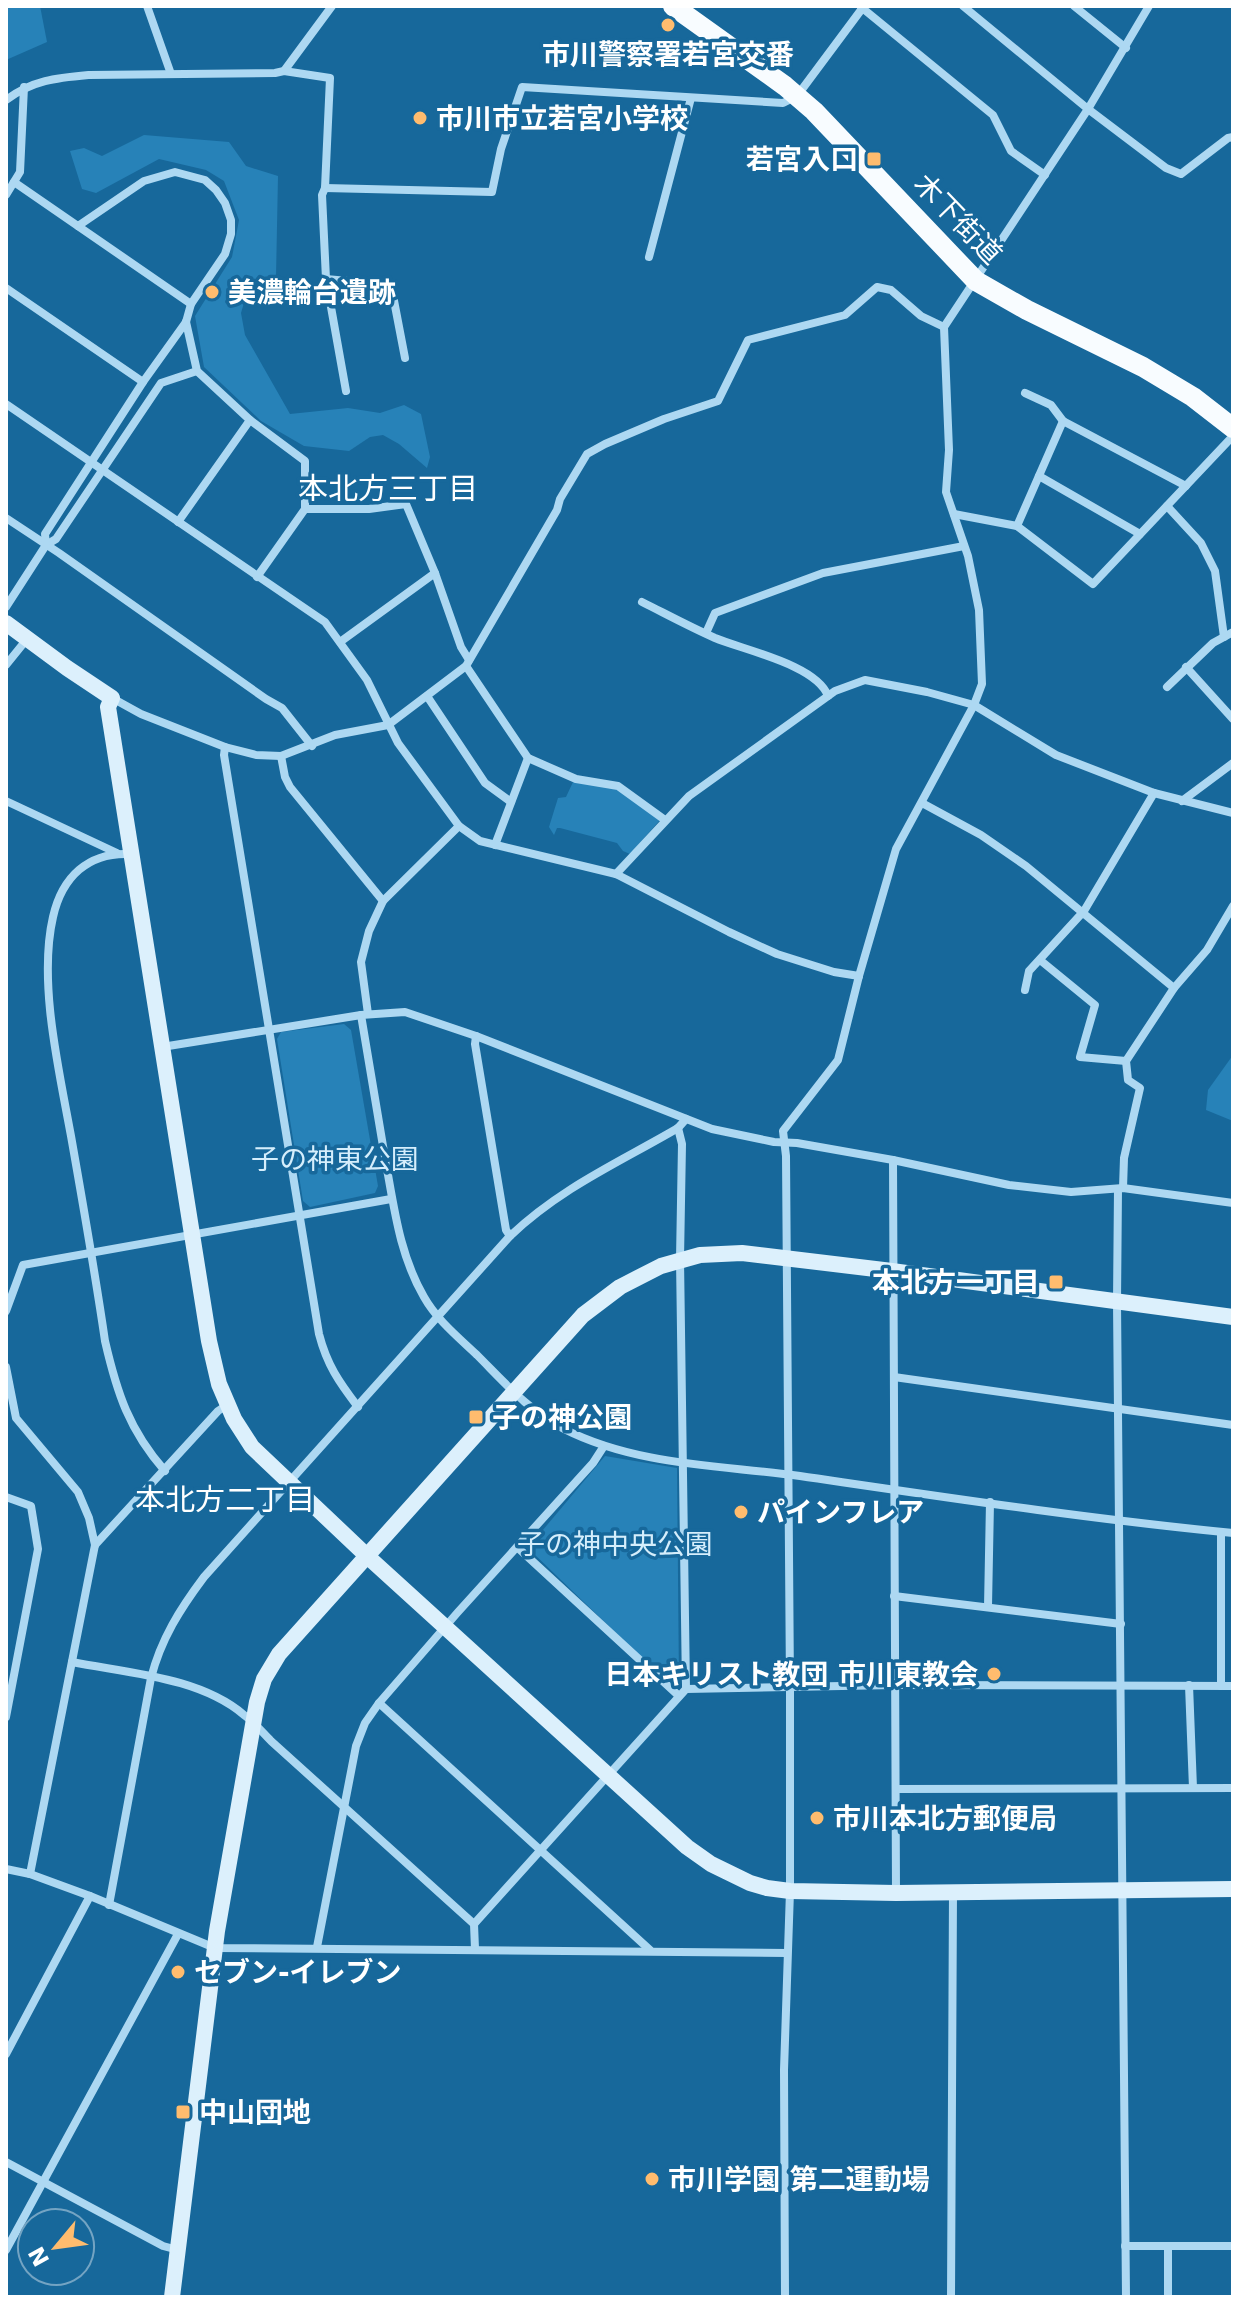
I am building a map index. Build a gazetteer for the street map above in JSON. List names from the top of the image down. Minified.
{"streets":{"main road":["木下街道"]},"districts":["本北方三丁目","本北方二丁目"],"parks":["子の神東公園","子の神中央公園"],"places":{"other":["市川警察署若宮交番","市川市立若宮小学校","美濃輪台遺跡","パインフレア","日本キリスト教団 市川東教会","市川本北方郵便局","セブン-イレブン","市川学園 第二運動場"],"transit":["若宮入口","本北方一丁目","子の神公園","中山団地"]},"north":"bottom left"}
